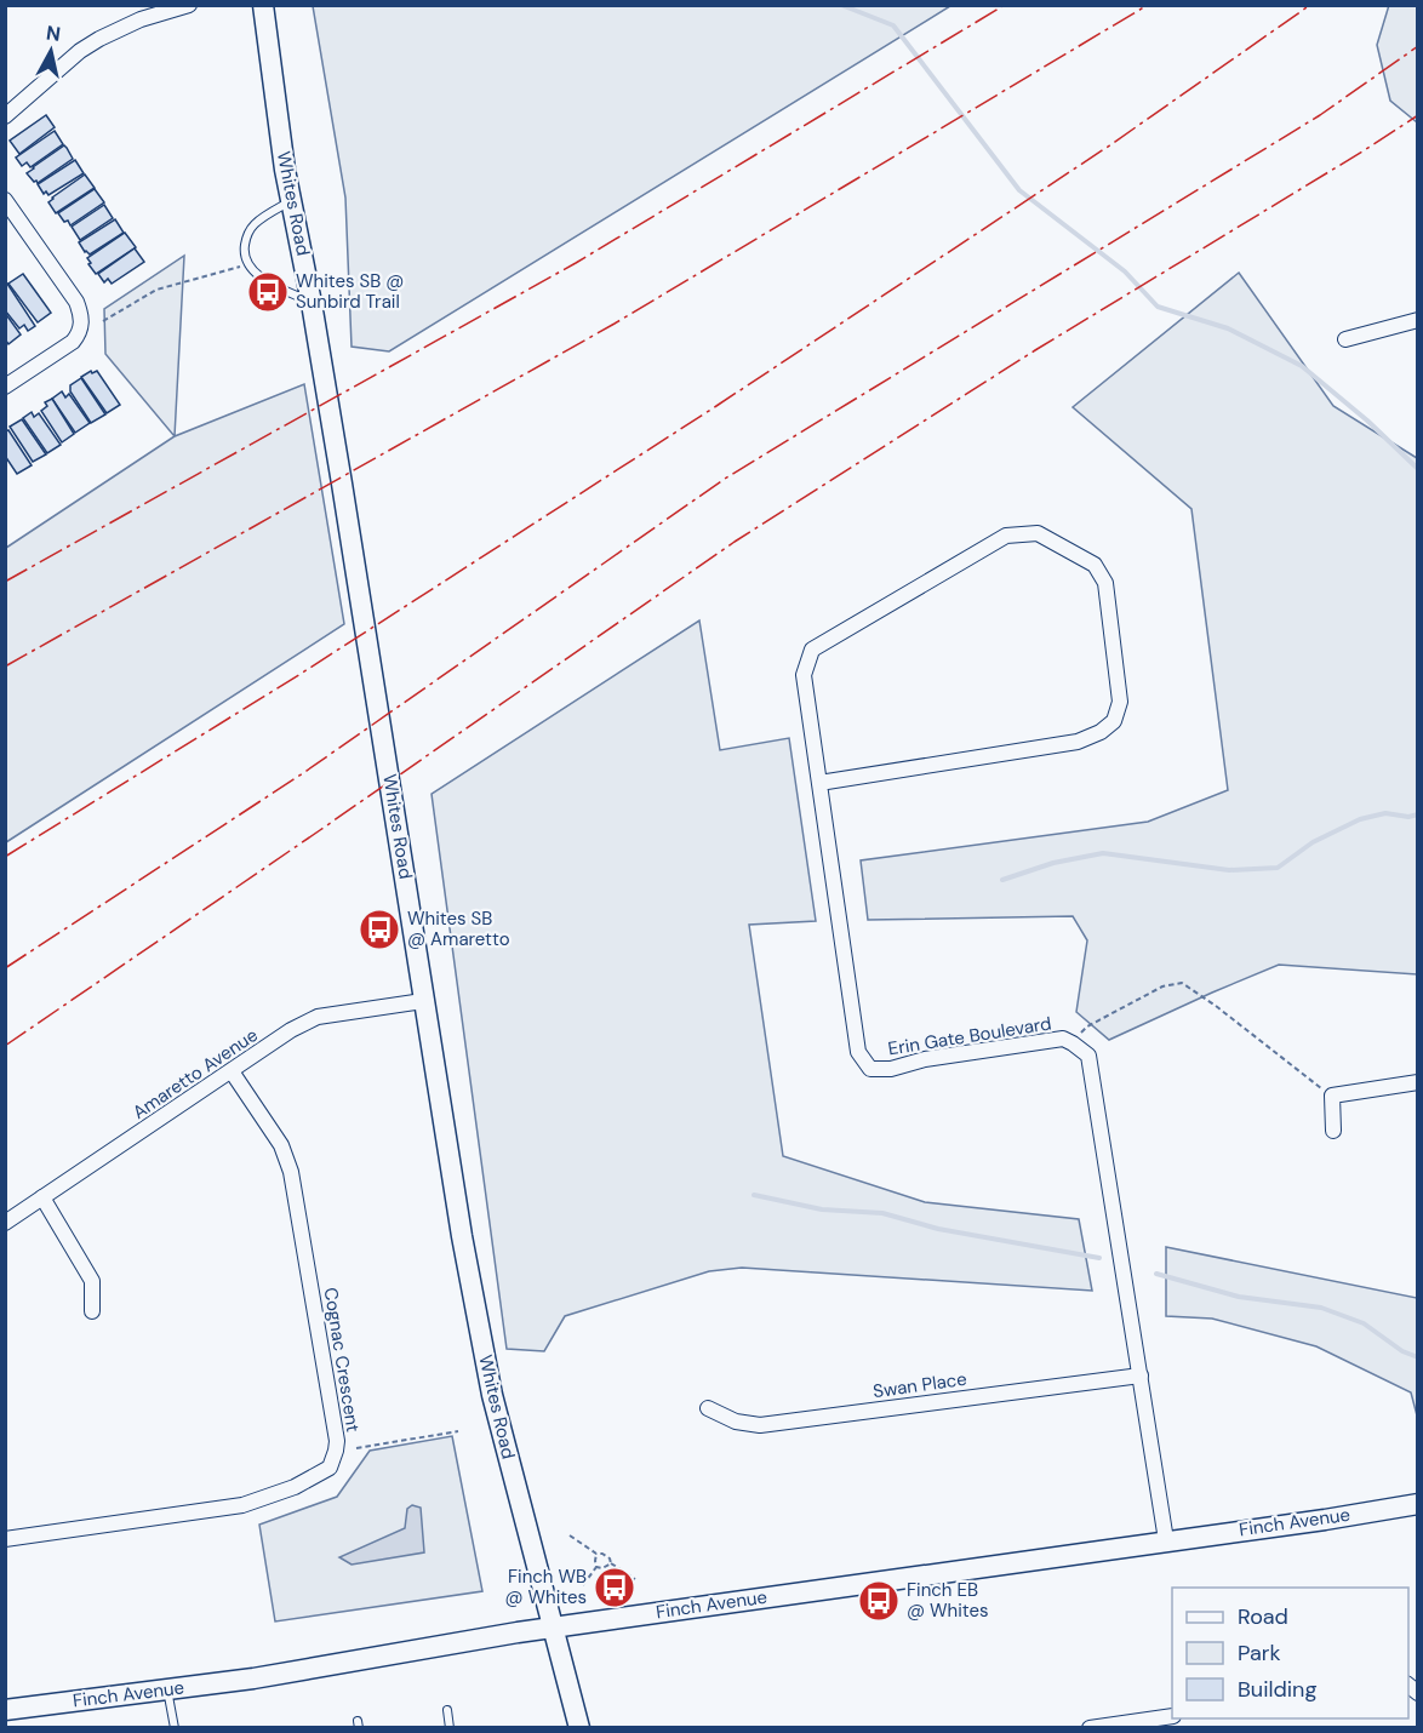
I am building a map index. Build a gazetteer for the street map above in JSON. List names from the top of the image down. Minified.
{"streets":{"main road":["Whites Road","Finch Avenue"],"street":["Erin Gate Boulevard","Amaretto Avenue","Cognac Crescent","Swan Place"]},"crossings":[["Whites Road","Amaretto Avenue"],["Whites Road","Finch Avenue"],["Erin Gate Boulevard","Swan Place"],["Erin Gate Boulevard","Finch Avenue"],["Amaretto Avenue","Cognac Crescent"]],"places":{"bus stop":["Whites SB @ Sunbird Trail","Whites SB @ Amaretto","Finch WB @ Whites","Finch EB @ Whites"]},"legend":["Road","Park","Building"],"north":"top"}
